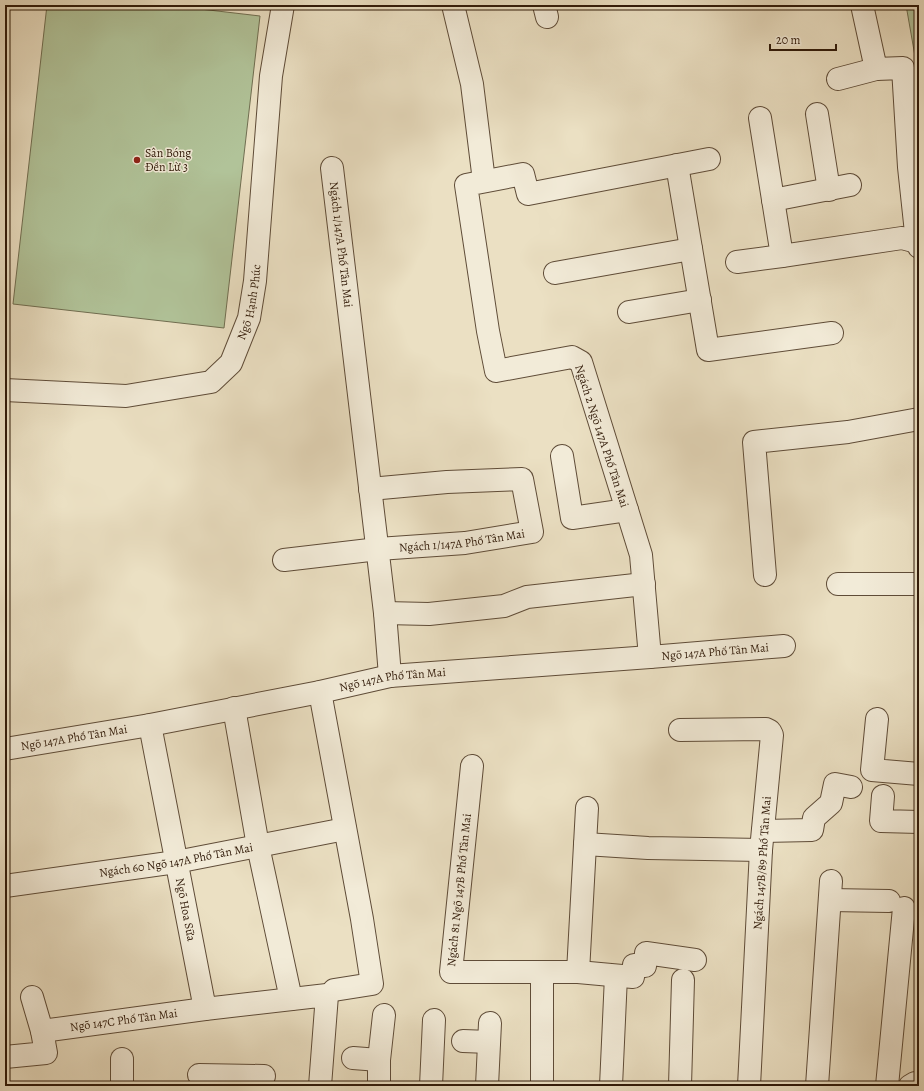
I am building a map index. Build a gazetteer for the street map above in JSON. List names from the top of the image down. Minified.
{"streets":{"street":["Ngách 1/147A Phố Tân Mai","Ngõ Hạnh Phúc","Ngách 2 Ngõ 147A Phố Tân Mai","Ngõ 147A Phố Tân Mai","Ngách 60 Ngõ 147A Phố Tân Mai","Ngách 147B/89 Phố Tân Mai","Ngách 81 Ngõ 147B Phố Tân Mai","Ngõ Hoa Sữa","Ngõ 147C Phố Tân Mai"]},"crossings":[["Ngách 1/147A Phố Tân Mai","Ngõ 147A Phố Tân Mai"],["Ngách 2 Ngõ 147A Phố Tân Mai","Ngõ 147A Phố Tân Mai"],["Ngõ 147A Phố Tân Mai","Ngõ Hoa Sữa"],["Ngách 60 Ngõ 147A Phố Tân Mai","Ngõ Hoa Sữa"],["Ngõ Hoa Sữa","Ngõ 147C Phố Tân Mai"]],"places":["Sân Bóng Đền Lừ 3"],"scale_bar":"20 m"}
